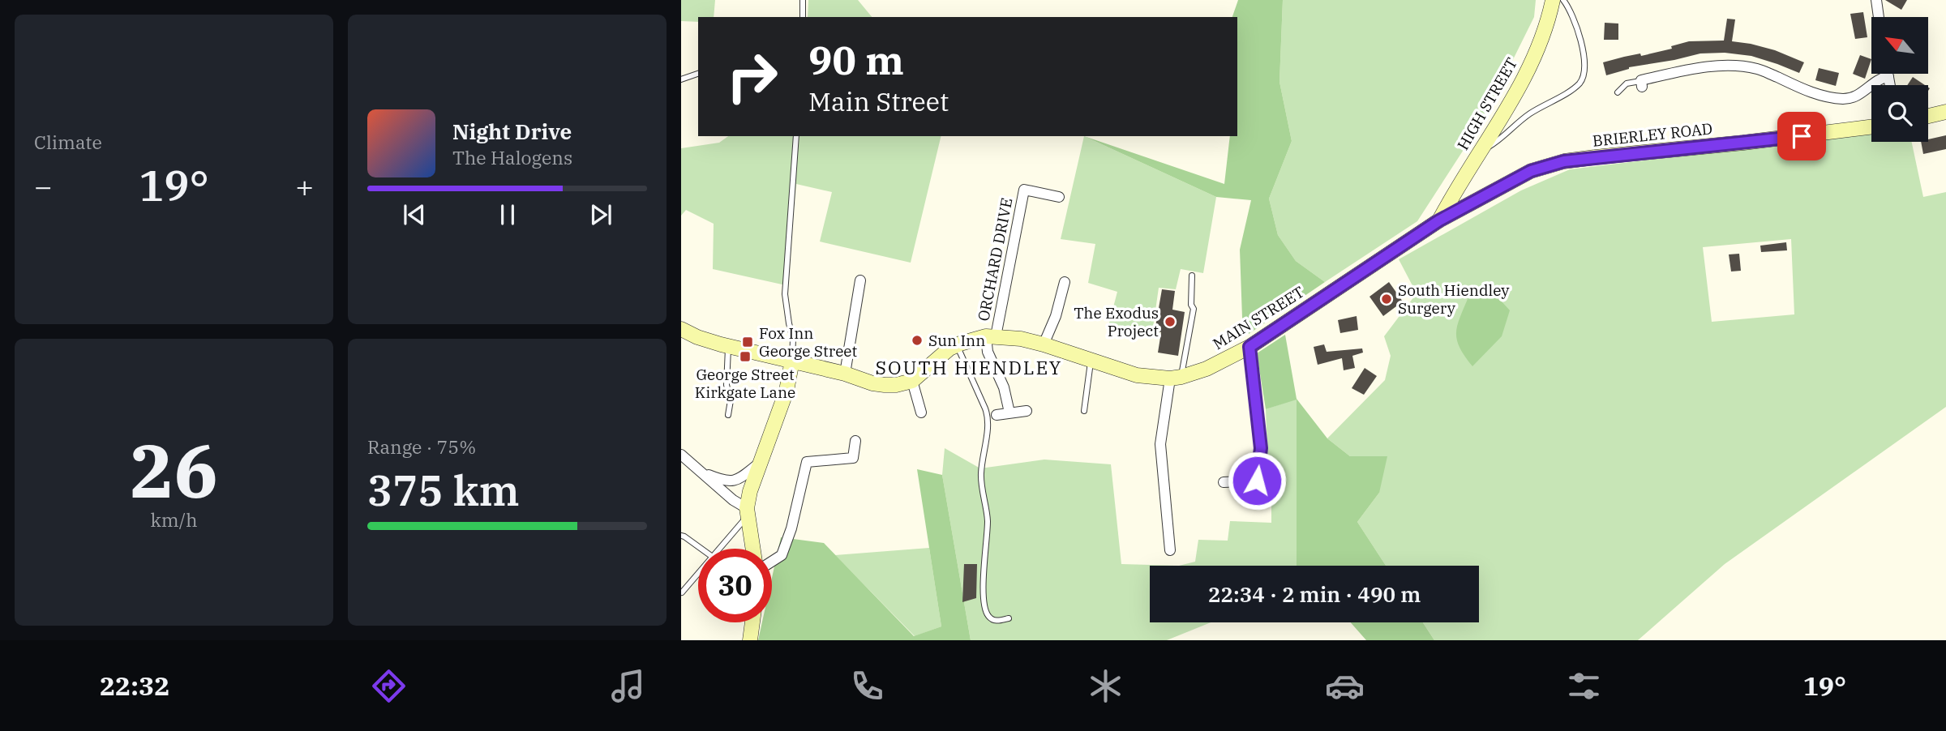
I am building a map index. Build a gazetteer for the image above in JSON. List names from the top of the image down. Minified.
{"streets":{"street":["HIGH STREET","BRIERLEY ROAD","ORCHARD DRIVE","MAIN STREET"]},"crossings":[["HIGH STREET","BRIERLEY ROAD"],["HIGH STREET","MAIN STREET"],["BRIERLEY ROAD","MAIN STREET"],["ORCHARD DRIVE","MAIN STREET"]],"districts":["SOUTH HIENDLEY"],"places":{"other":["South Hiendley Surgery","The Exodus Project","Sun Inn"],"transit":["Fox Inn George Street","George Street Kirkgate Lane"]},"north":"top left","page":{"tile":["Climate",["26","km/h"],["Range · 75%","375 km"]],"turn":["90 m","Main Street"],"song":["Night Drive","The Halogens"],"heat":["−","19°","+"],"limit":"30","trip":"22:34 · 2 min · 490 m","tabs":["22:32","19°"]}}
